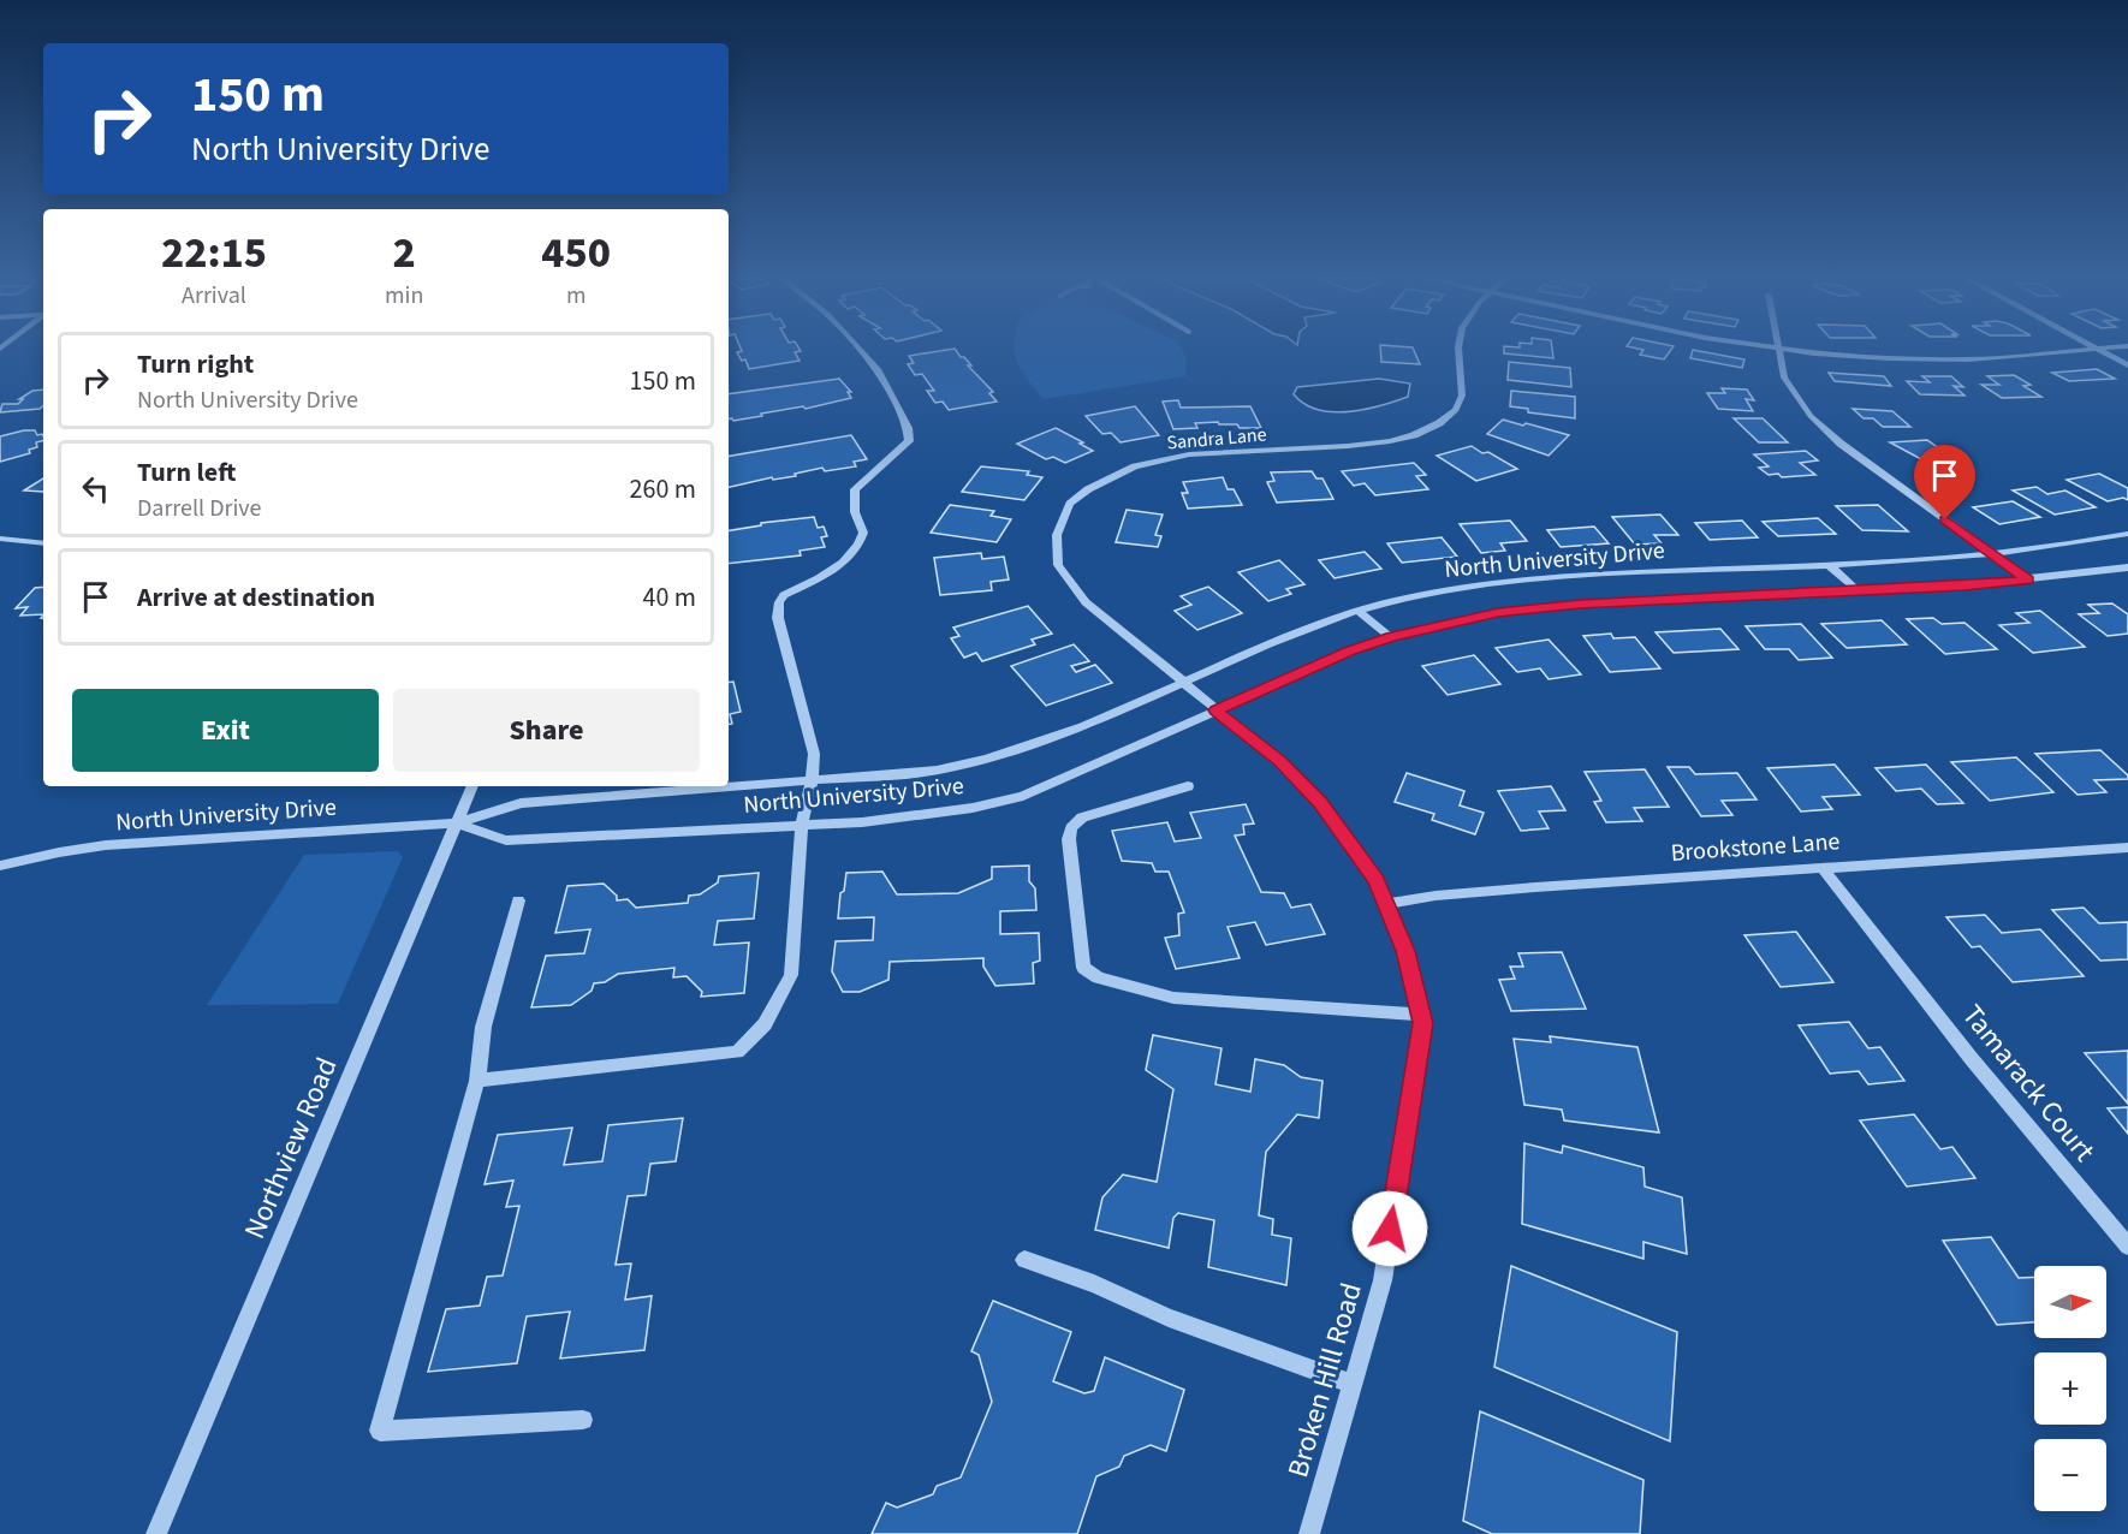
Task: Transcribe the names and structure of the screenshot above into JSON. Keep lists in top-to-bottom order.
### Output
{
  "streets": {
    "street": [
      "Sandra Lane",
      "North University Drive",
      "Brookstone Lane",
      "Tamarack Court",
      "Northview Road",
      "Broken Hill Road"
    ]
  },
  "crossings": [
    ["Sandra Lane", "North University Drive"],
    ["Sandra Lane", "Broken Hill Road"],
    ["North University Drive", "Northview Road"],
    ["North University Drive", "Broken Hill Road"],
    ["Brookstone Lane", "Tamarack Court"],
    ["Brookstone Lane", "Broken Hill Road"]
  ],
  "north": "right",
  "page": {
    "turn": ["150 m", "North University Drive"],
    "eta": [
      "22:15",
      "Arrival",
      "2",
      "min",
      "450",
      "m"
    ],
    "list": [
      {
        "name": "Turn right",
        "note": "North University Drive",
        "value": "150 m"
      },
      {
        "name": "Turn left",
        "note": "Darrell Drive",
        "value": "260 m"
      },
      {
        "name": "Arrive at destination",
        "value": "40 m"
      }
    ],
    "buttons": ["Exit", "Share"],
    "map_buttons": ["+", "−"]
  }
}
